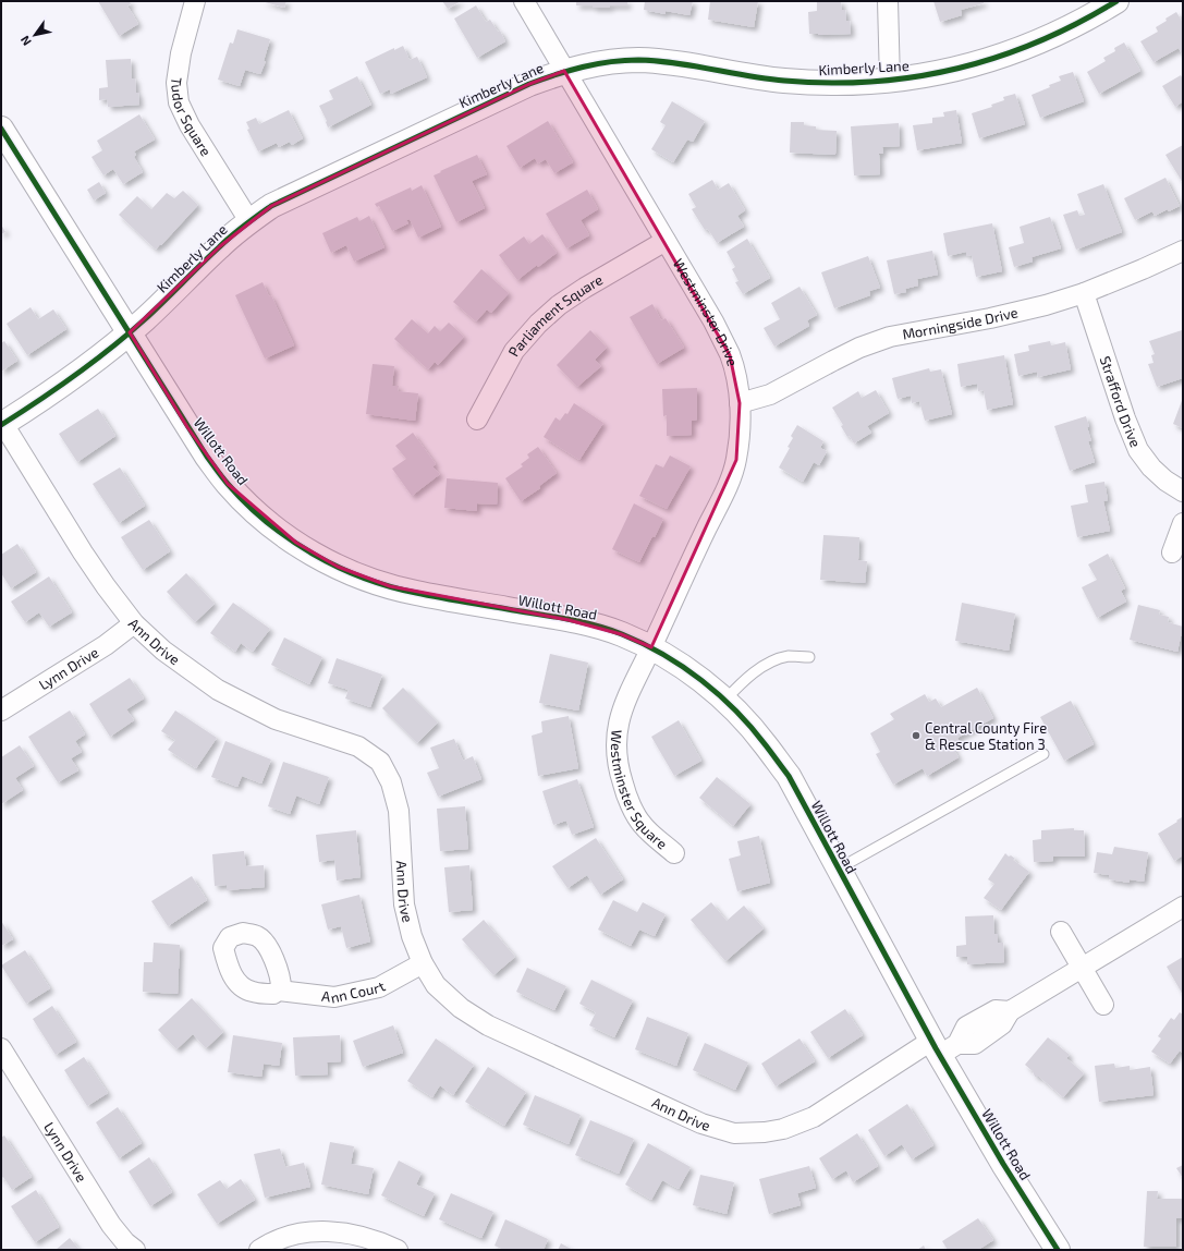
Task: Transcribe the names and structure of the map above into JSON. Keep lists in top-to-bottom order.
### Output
{
  "streets": {
    "main road": ["Kimberly Lane", "Willott Road"],
    "street": [
      "Tudor Square",
      "Westminster Drive",
      "Parliament Square",
      "Morningside Drive",
      "Strafford Drive",
      "Ann Drive",
      "Lynn Drive",
      "Westminster Square",
      "Ann Court"
    ]
  },
  "crossings": [
    ["Kimberly Lane", "Tudor Square"],
    ["Kimberly Lane", "Westminster Drive"],
    ["Kimberly Lane", "Willott Road"],
    ["Kimberly Lane", "Ann Drive"],
    ["Westminster Drive", "Parliament Square"],
    ["Westminster Drive", "Morningside Drive"],
    ["Westminster Drive", "Willott Road"],
    ["Westminster Drive", "Westminster Square"],
    ["Morningside Drive", "Strafford Drive"],
    ["Willott Road", "Ann Drive"],
    ["Willott Road", "Westminster Square"],
    ["Ann Drive", "Lynn Drive"],
    ["Ann Drive", "Ann Court"]
  ],
  "places": ["Central County Fire & Rescue Station 3"],
  "north": "bottom left"
}
